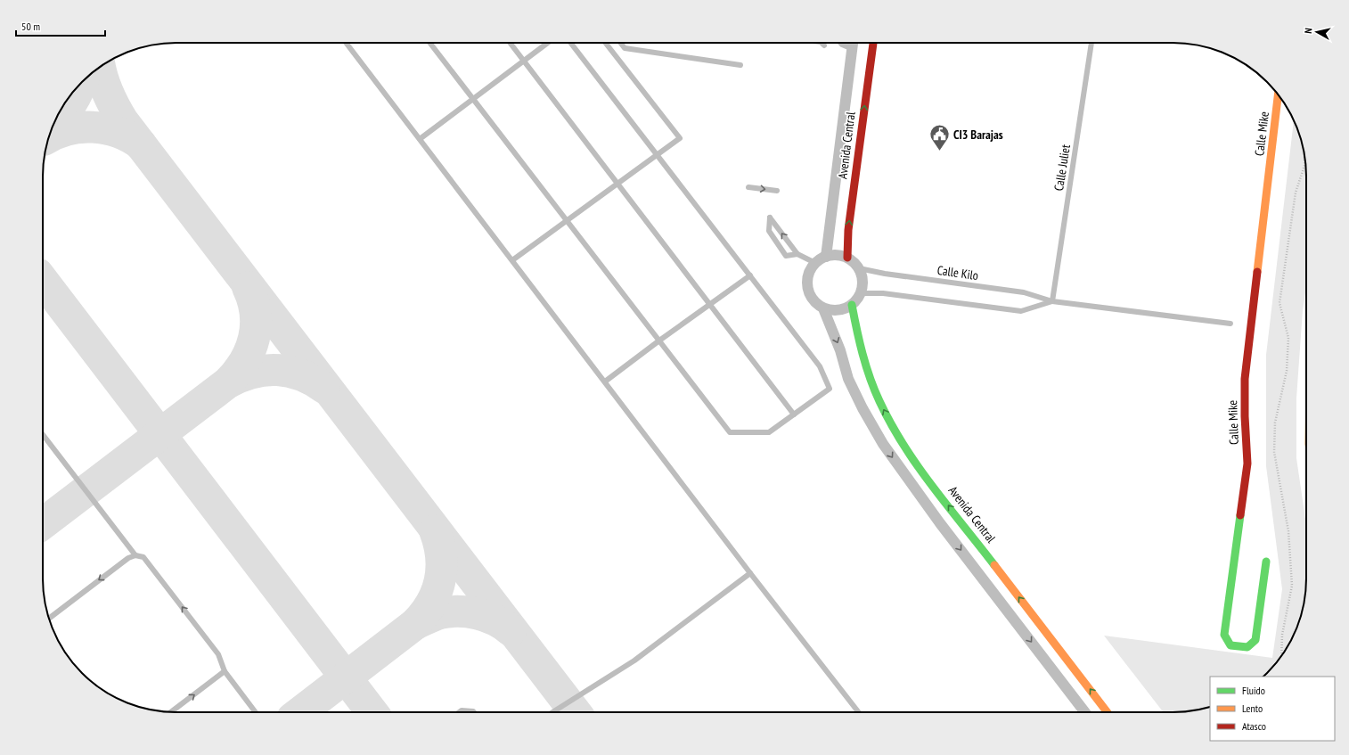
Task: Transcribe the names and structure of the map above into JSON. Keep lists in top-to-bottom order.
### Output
{
  "streets": {
    "street": ["Calle Mike", "Avenida Central"],
    "lane": ["Calle Juliet", "Calle Kilo"]
  },
  "crossings": [
    ["Avenida Central", "Calle Kilo"],
    ["Calle Juliet", "Calle Kilo"]
  ],
  "places": {
    "public building": ["CI3 Barajas"]
  },
  "legend": ["Fluido", "Lento", "Atasco"],
  "scale_bar": "50 m",
  "north": "left"
}
